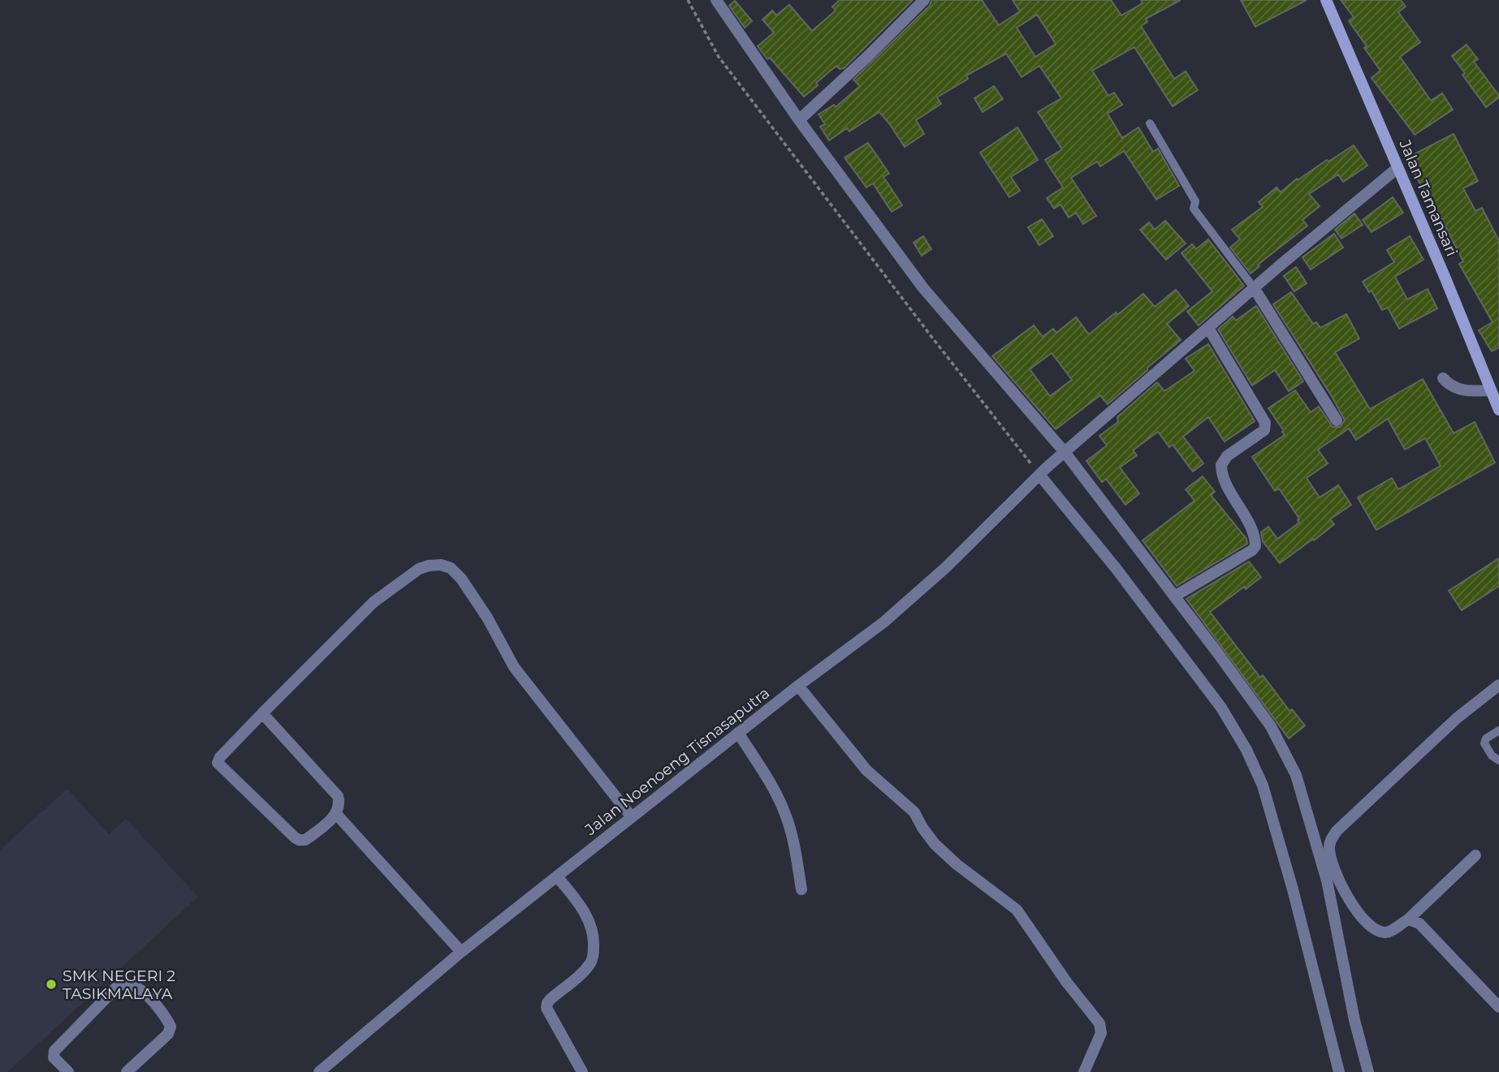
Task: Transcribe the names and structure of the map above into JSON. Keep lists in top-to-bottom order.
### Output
{
  "streets": {
    "main road": ["Jalan Tamansari"],
    "street": ["Jalan Noenoeng Tisnasaputra"]
  },
  "crossings": [
    ["Jalan Tamansari", "Jalan Noenoeng Tisnasaputra"]
  ],
  "places": ["SMK NEGERI 2 TASIKMALAYA"]
}
